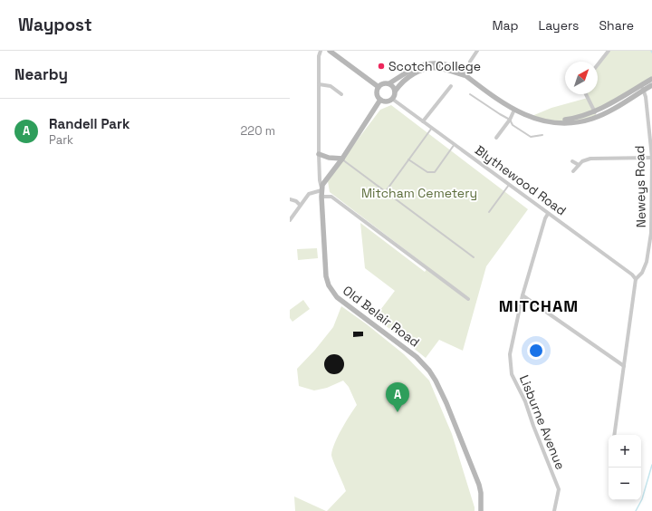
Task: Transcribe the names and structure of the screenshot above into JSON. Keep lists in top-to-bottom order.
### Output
{
  "streets": {
    "main road": ["Old Belair Road"],
    "street": ["Blythewood Road", "Neweys Road", "Lisburne Avenue"]
  },
  "crossings": [
    ["Blythewood Road", "Neweys Road"],
    ["Blythewood Road", "Lisburne Avenue"]
  ],
  "districts": ["MITCHAM"],
  "parks": ["Mitcham Cemetery"],
  "places": ["Scotch College"],
  "north": "top right",
  "page": {
    "header": "Waypost",
    "nav": ["Map", "Layers", "Share"],
    "heading": "Nearby",
    "list": [
      {
        "mark": "A",
        "name": "Randell Park",
        "note": "Park",
        "value": "220 m"
      }
    ],
    "pins": "A",
    "map_buttons": ["+", "−"]
  }
}
